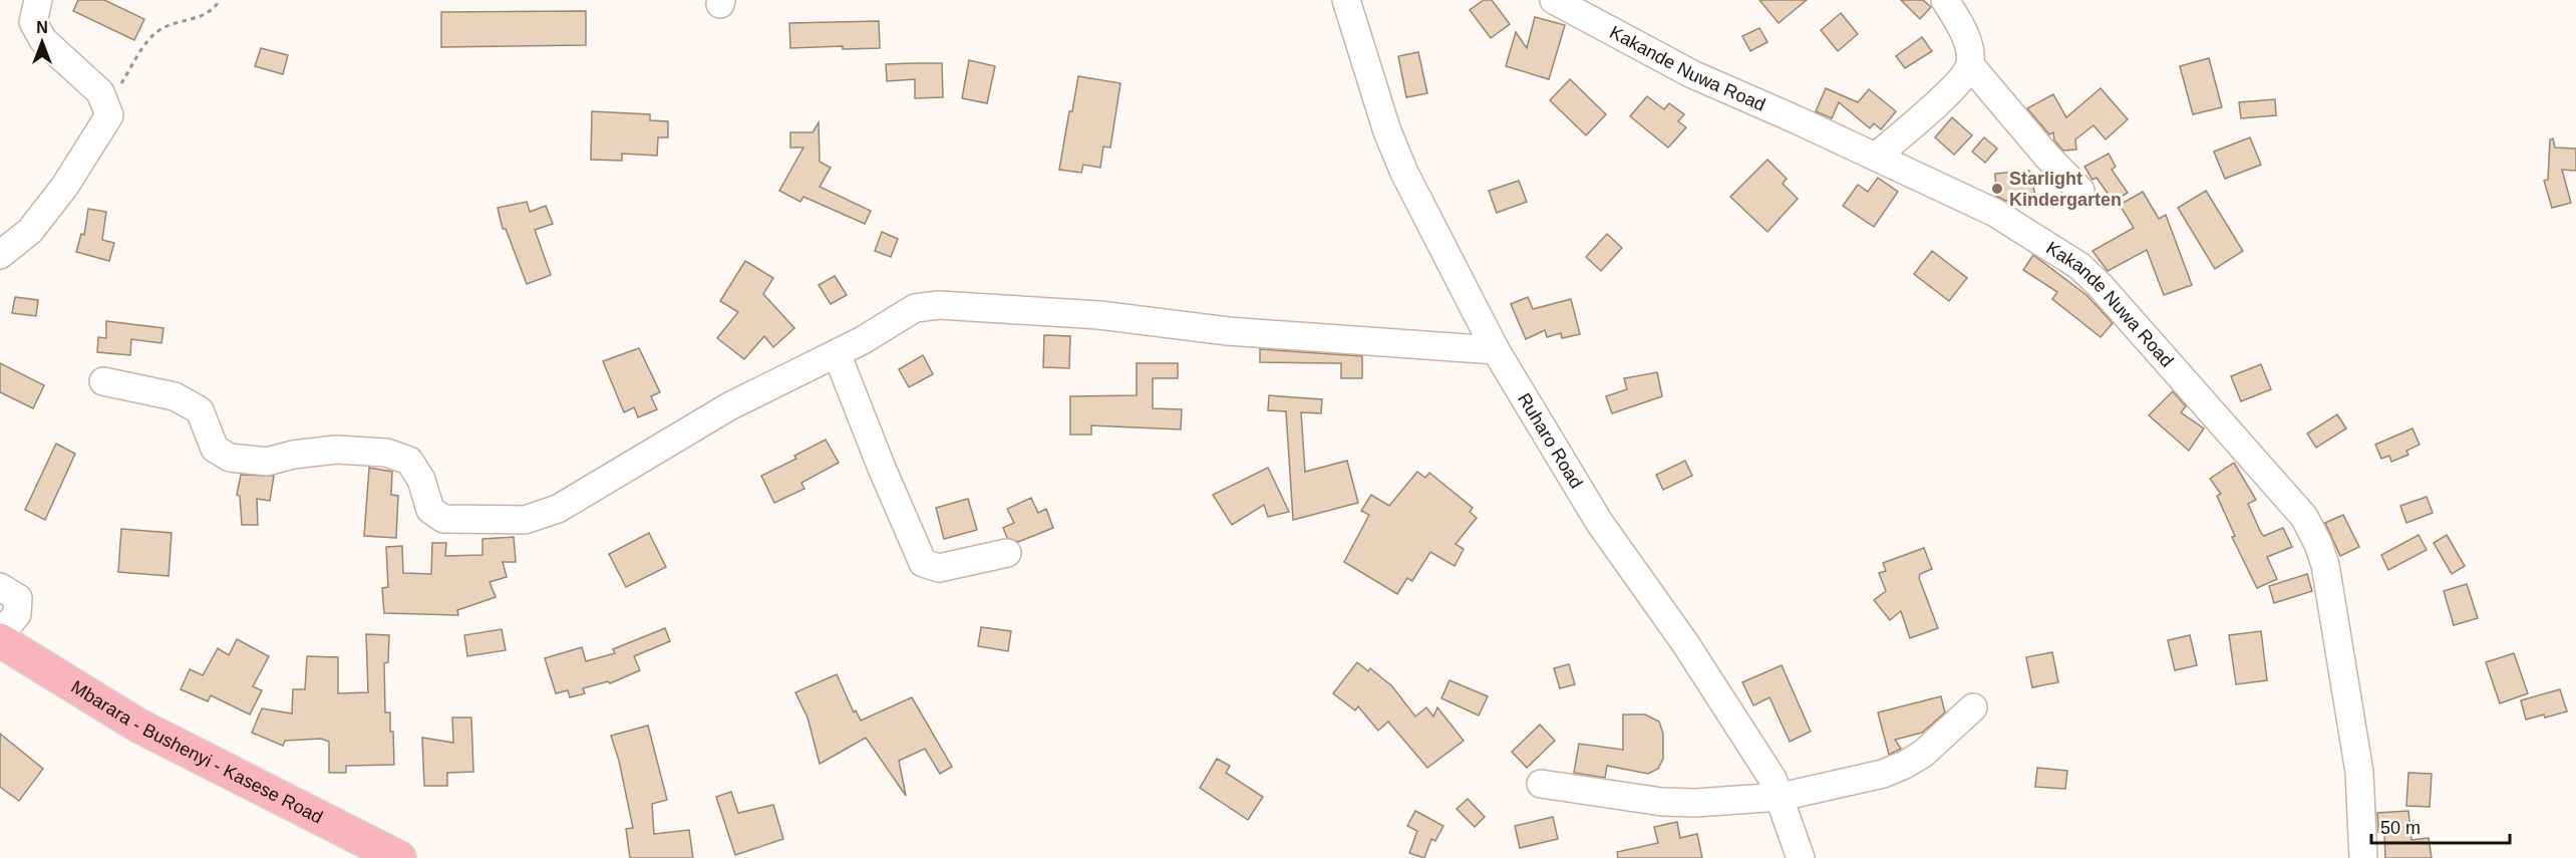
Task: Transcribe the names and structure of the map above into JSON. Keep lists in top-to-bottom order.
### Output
{
  "streets": {
    "main road": ["Mbarara - Bushenyi - Kasese Road"],
    "street": ["Kakande Nuwa Road", "Ruharo Road"]
  },
  "places": ["Starlight Kindergarten"],
  "scale_bar": "50 m",
  "north": "top"
}
